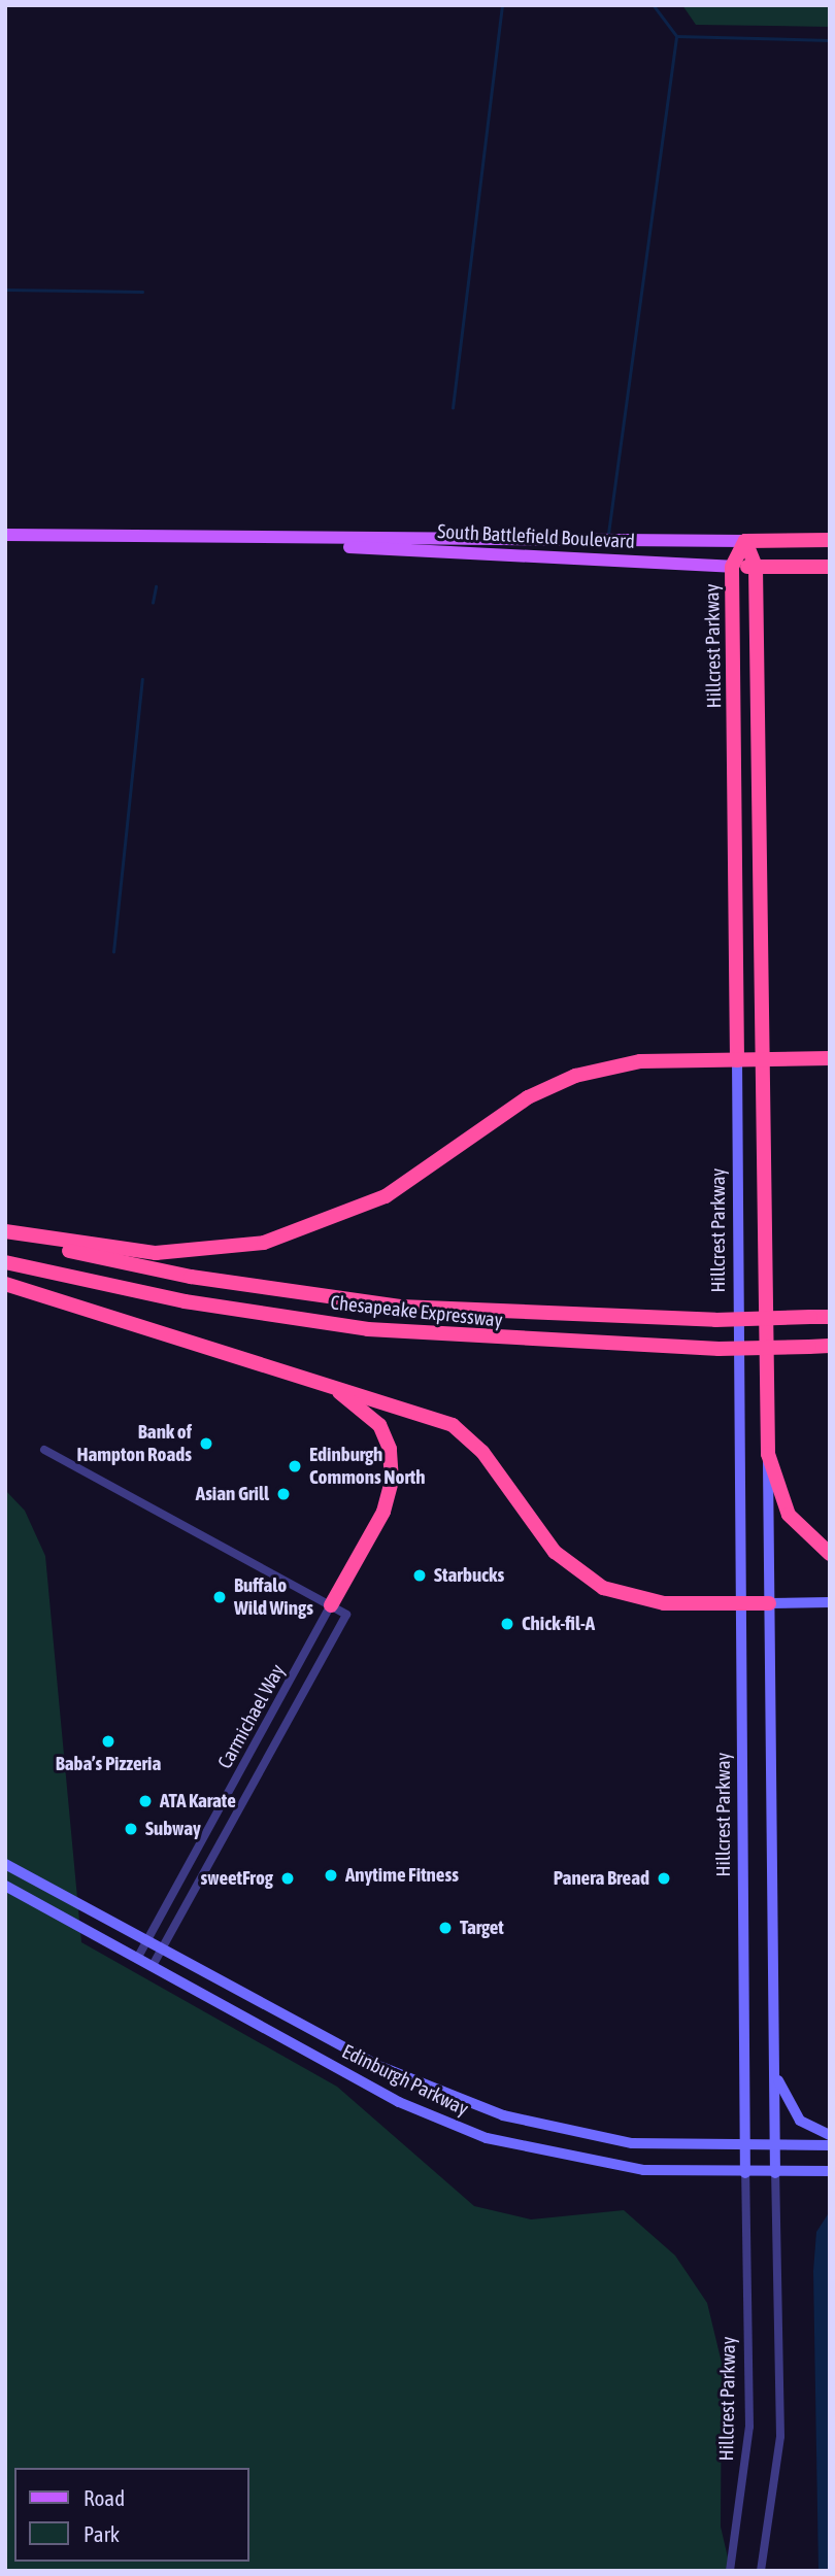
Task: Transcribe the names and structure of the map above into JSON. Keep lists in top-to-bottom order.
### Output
{
  "streets": {
    "highway": ["South Battlefield Boulevard", "Hillcrest Parkway", "Chesapeake Expressway"],
    "main road": ["Edinburgh Parkway"],
    "street": ["Carmichael Way"]
  },
  "crossings": [
    ["South Battlefield Boulevard", "Hillcrest Parkway"],
    ["Hillcrest Parkway", "Edinburgh Parkway"],
    ["Carmichael Way", "Edinburgh Parkway"]
  ],
  "places": [
    "Bank of Hampton Roads",
    "Edinburgh Commons North",
    "Asian Grill",
    "Starbucks",
    "Buffalo Wild Wings",
    "Chick-fil-A",
    "Baba’s Pizzeria",
    "ATA Karate",
    "Subway",
    "Anytime Fitness",
    "sweetFrog",
    "Panera Bread",
    "Target"
  ],
  "legend": ["Road", "Park"]
}
